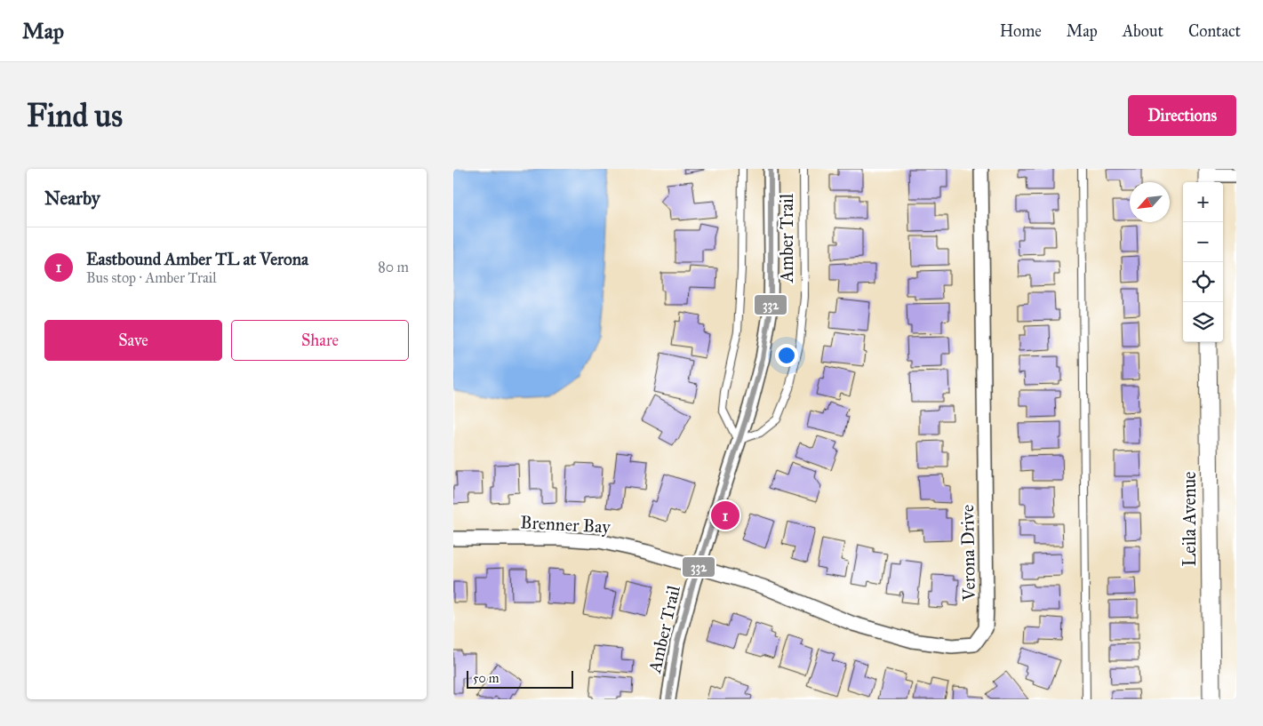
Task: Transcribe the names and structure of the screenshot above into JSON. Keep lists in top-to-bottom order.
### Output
{
  "streets": {
    "street": [
      "Amber Trail",
      "Leila Avenue",
      "Brenner Bay",
      "Verona Drive"
    ]
  },
  "crossings": [
    ["Amber Trail", "Brenner Bay"],
    ["Amber Trail", "Verona Drive"],
    ["Brenner Bay", "Verona Drive"]
  ],
  "lines": ["transit line 332"],
  "scale_bar": "50 m",
  "north": "bottom left",
  "page": {
    "header": "Map",
    "nav": [
      "Home",
      "Map",
      "About",
      "Contact"
    ],
    "buttons": [
      "Directions",
      ["Save", "Share"]
    ],
    "title": "Find us",
    "heading": "Nearby",
    "map_buttons": ["+", "−"],
    "list": [
      {
        "mark": "1",
        "name": "Eastbound Amber TL at Verona",
        "note": "Bus stop · Amber Trail",
        "value": "80 m"
      }
    ],
    "pins": "1",
    "scale": "50 m"
  }
}
